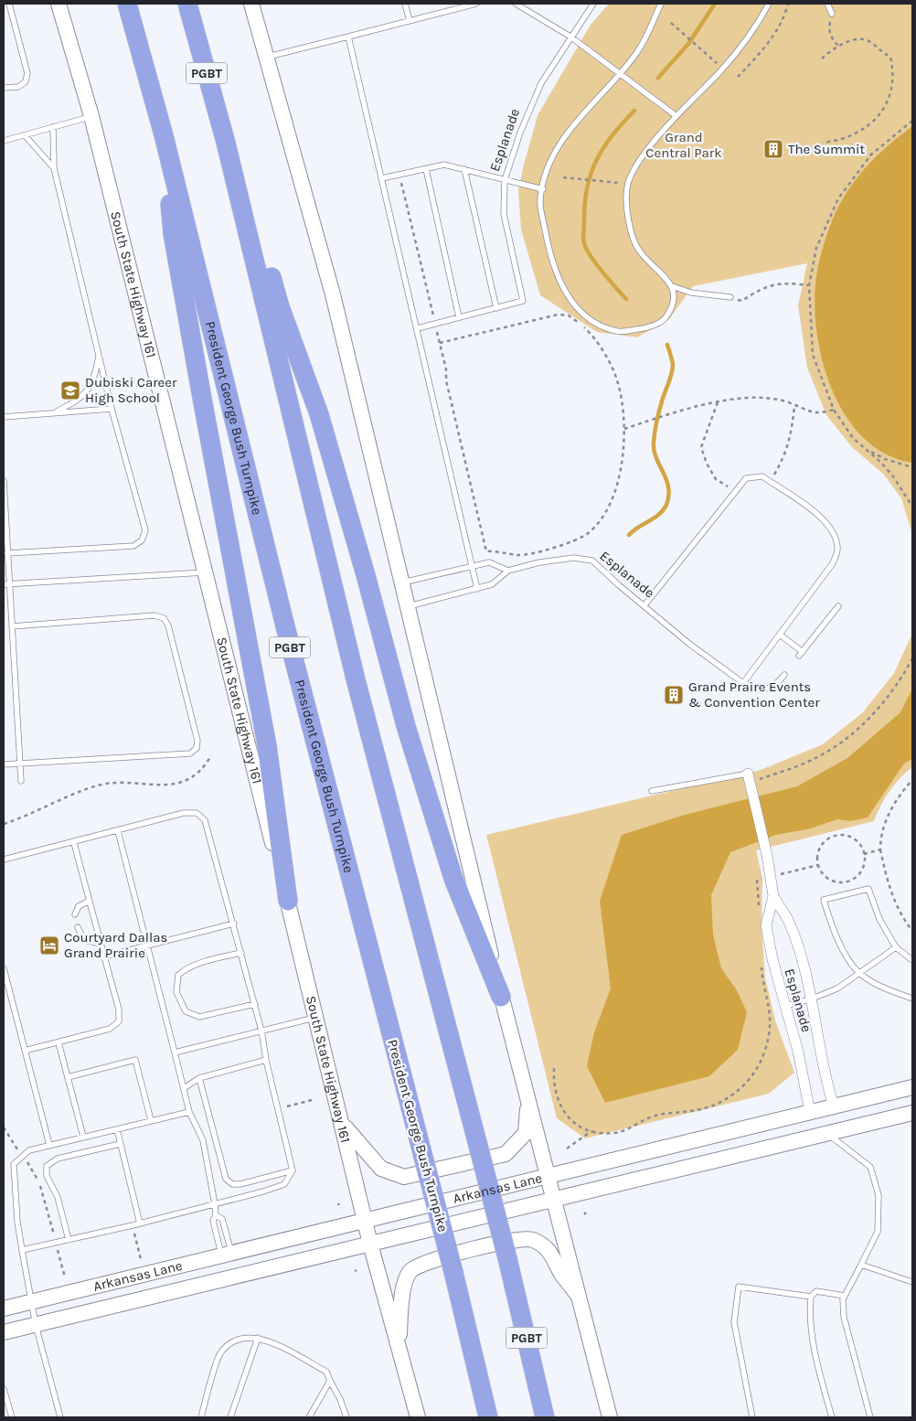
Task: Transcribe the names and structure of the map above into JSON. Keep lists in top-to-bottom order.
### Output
{
  "streets": {
    "highway": ["PGBT", "President George Bush Turnpike"],
    "main road": ["South State Highway 161", "Arkansas Lane"],
    "street": ["Esplanade"]
  },
  "crossings": [
    ["Esplanade", "Arkansas Lane"],
    ["South State Highway 161", "Arkansas Lane"]
  ],
  "parks": ["Grand Central Park"],
  "places": {
    "building": ["The Summit", "Grand Praire Events & Convention Center"],
    "school or university": ["Dubiski Career High School"],
    "hotel": ["Courtyard Dallas Grand Prairie"]
  }
}
